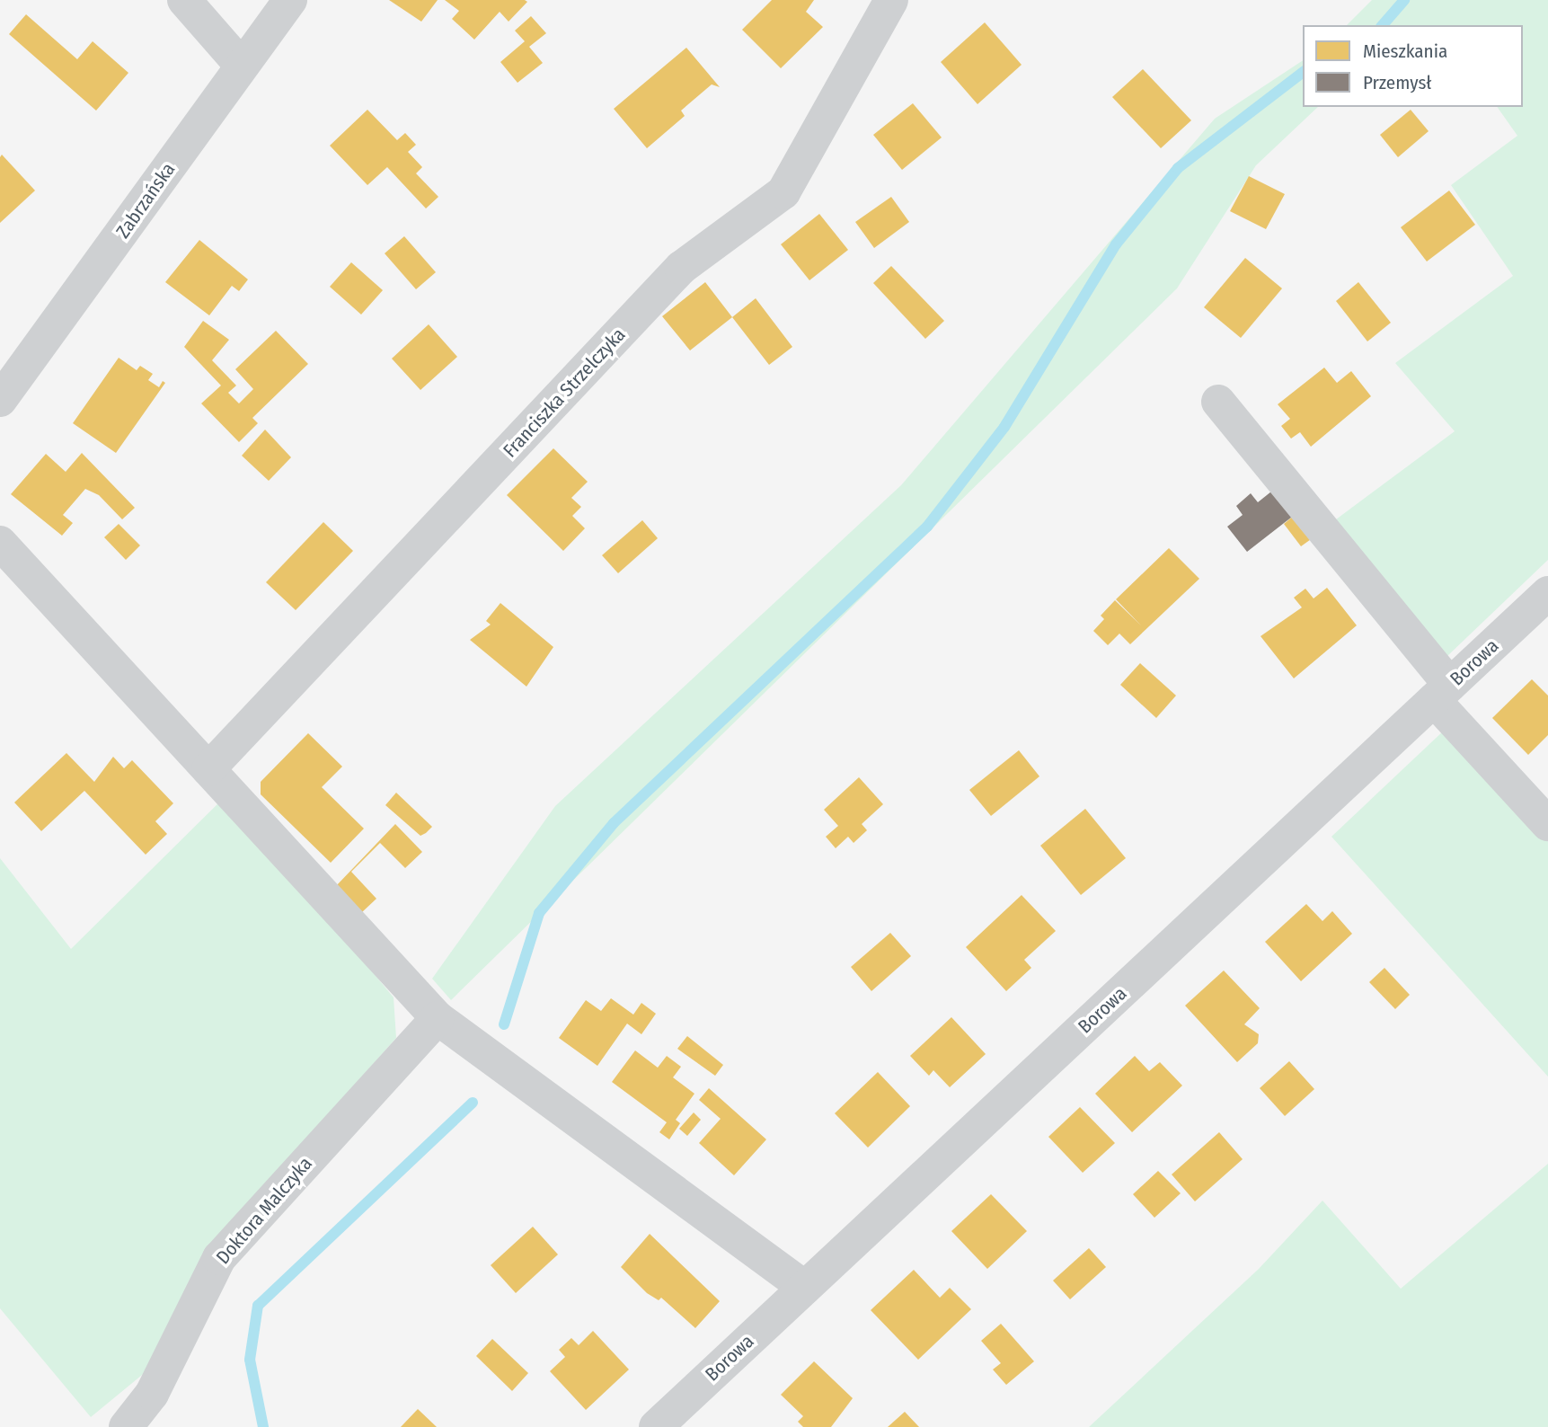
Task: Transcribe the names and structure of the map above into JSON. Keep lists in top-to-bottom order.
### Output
{
  "streets": {
    "street": [
      "Zabrzańska",
      "Franciszka Strzelczyka",
      "Borowa",
      "Doktora Malczyka"
    ]
  },
  "legend": ["Mieszkania", "Przemysł"]
}
